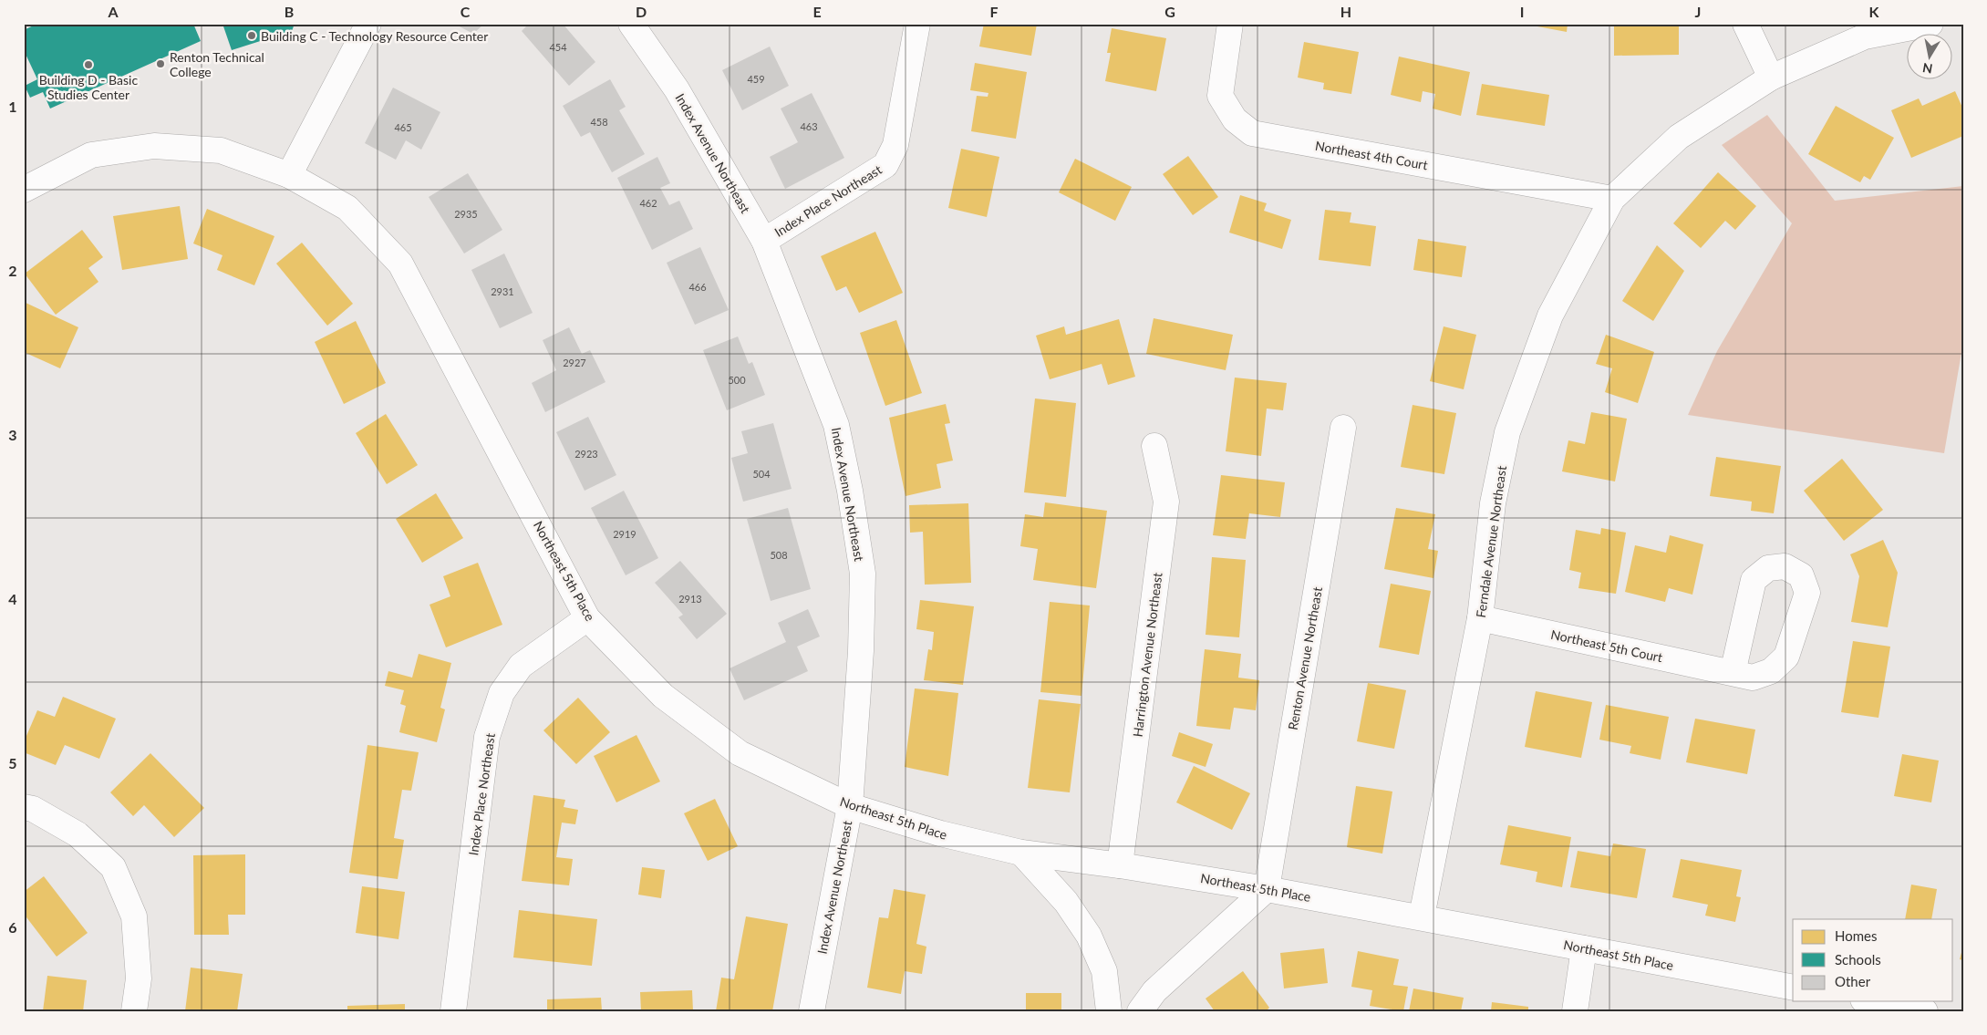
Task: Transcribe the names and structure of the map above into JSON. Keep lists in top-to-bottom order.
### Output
{
  "streets": {
    "street": [
      "Index Avenue Northeast",
      "Northeast 4th Court",
      "Index Place Northeast",
      "Ferndale Avenue Northeast",
      "Northeast 5th Place",
      "Northeast 5th Court",
      "Harrington Avenue Northeast",
      "Renton Avenue Northeast"
    ]
  },
  "crossings": [
    ["Index Avenue Northeast", "Index Place Northeast"],
    ["Index Avenue Northeast", "Northeast 5th Place"],
    ["Northeast 4th Court", "Ferndale Avenue Northeast"],
    ["Index Place Northeast", "Northeast 5th Place"],
    ["Ferndale Avenue Northeast", "Northeast 5th Place"],
    ["Ferndale Avenue Northeast", "Northeast 5th Court"],
    ["Northeast 5th Place", "Harrington Avenue Northeast"],
    ["Northeast 5th Place", "Renton Avenue Northeast"]
  ],
  "places": ["Building C - Technology Resource Center", "Renton Technical College", "Building D - Basic Studies Center"],
  "house_numbers": [
    "454",
    "459",
    "458",
    "463",
    "465",
    "462",
    "2935",
    "466",
    "2931",
    "2927",
    "500",
    "2923",
    "504",
    "2919",
    "508",
    "2913"
  ],
  "legend": ["Homes", "Schools", "Other"],
  "north": "bottom",
  "grid": {
    "columns": [
      "A",
      "B",
      "C",
      "D",
      "E",
      "F",
      "G",
      "H",
      "I",
      "J",
      "K"
    ],
    "rows": [
      "1",
      "2",
      "3",
      "4",
      "5",
      "6"
    ]
  }
}
